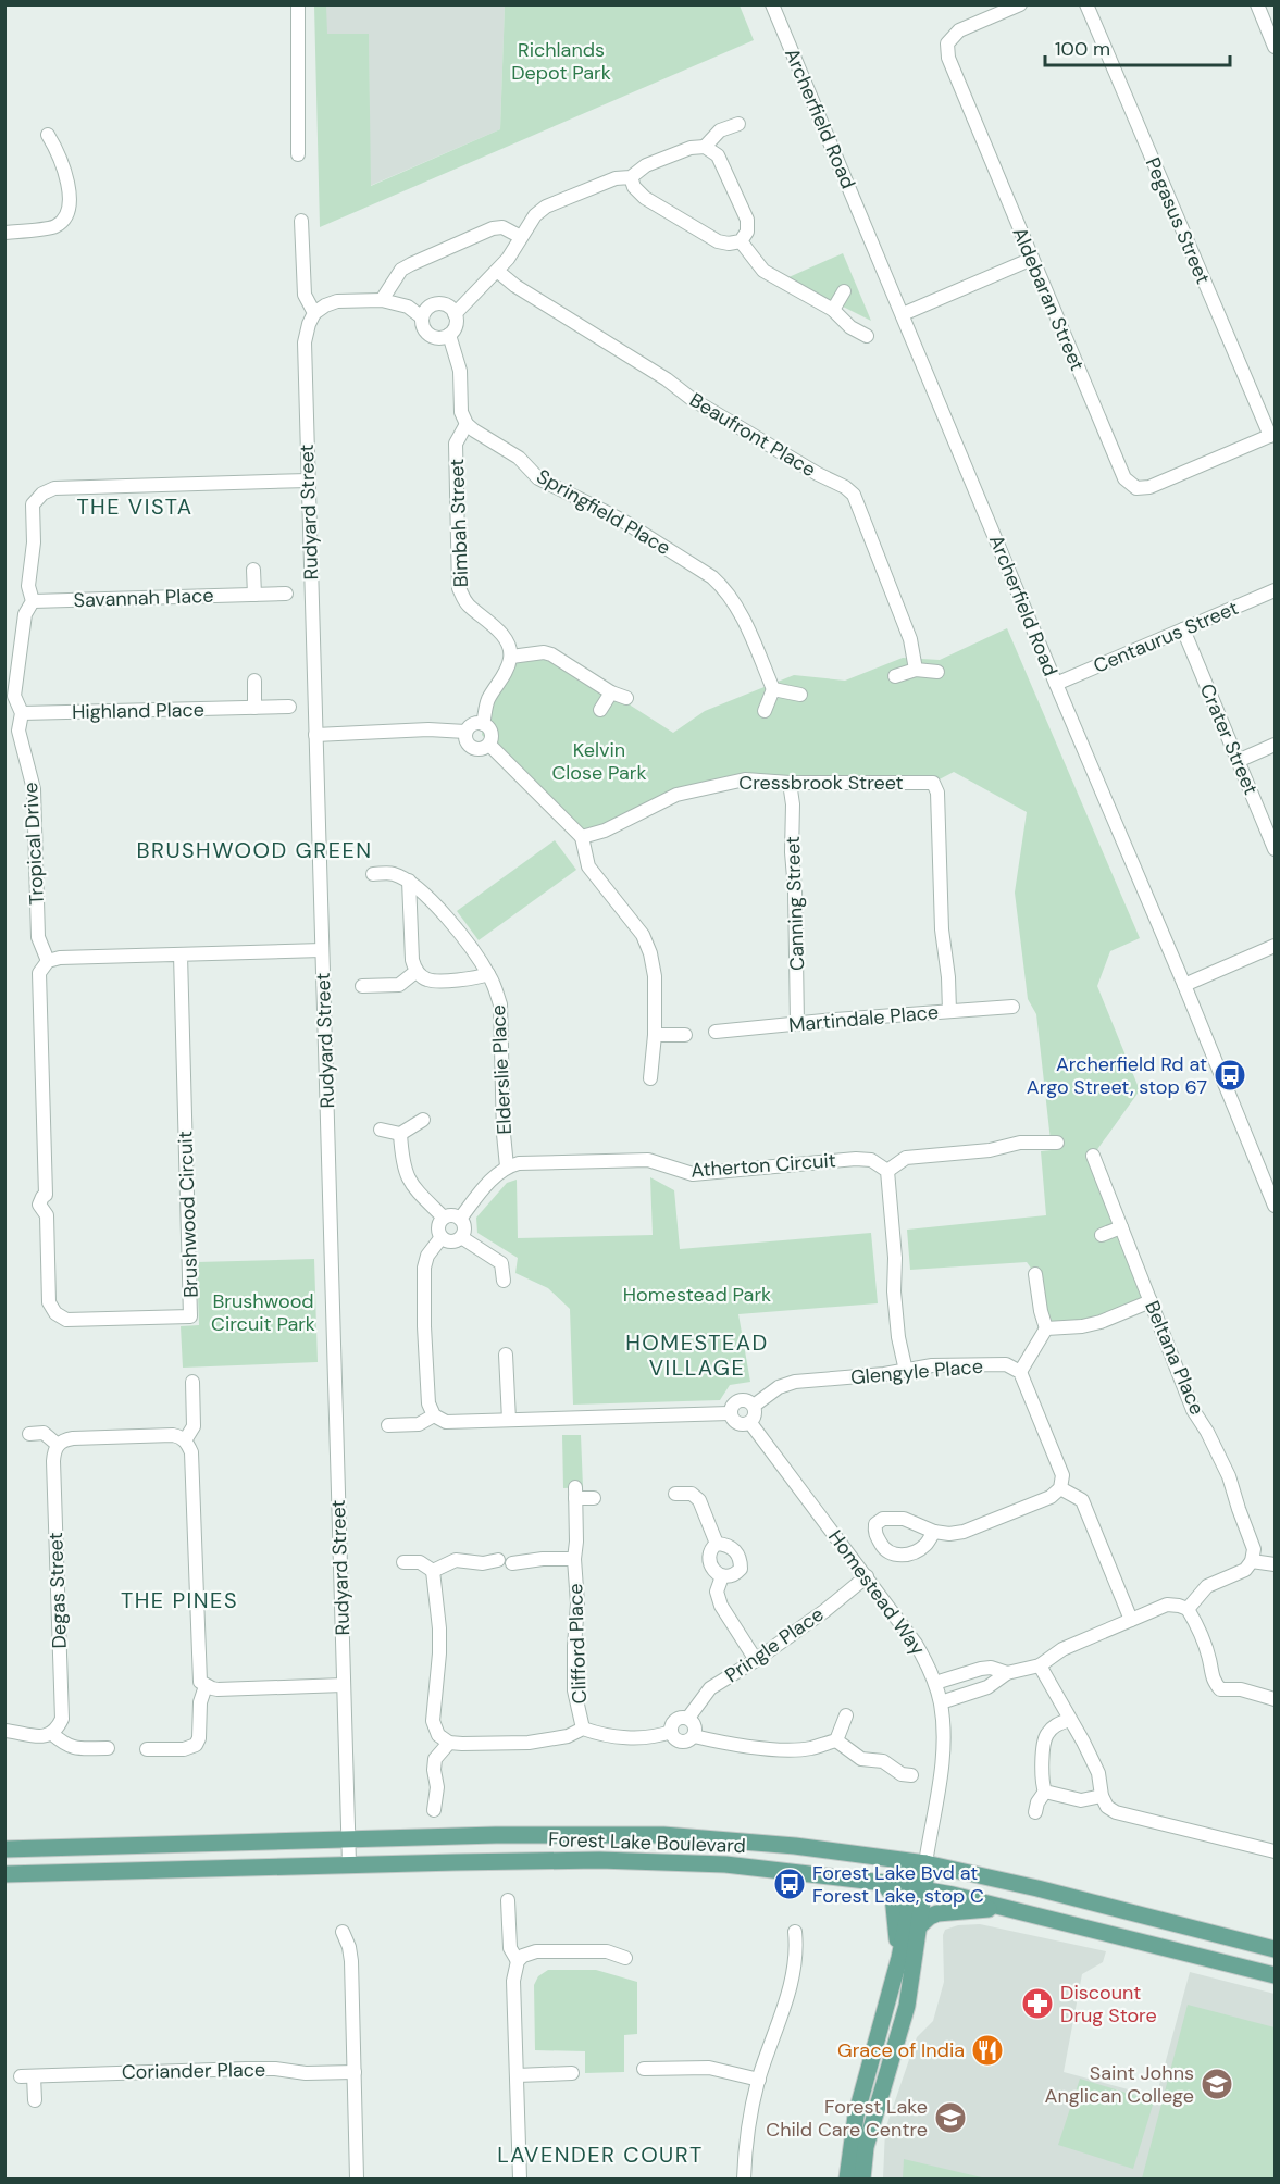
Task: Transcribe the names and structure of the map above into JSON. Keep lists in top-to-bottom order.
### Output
{
  "streets": {
    "main road": ["Forest Lake Boulevard"],
    "street": [
      "Archerfield Road",
      "Pegasus Street",
      "Aldebaran Street",
      "Beaufront Place",
      "Rudyard Street",
      "Springfield Place",
      "Bimbah Street",
      "Savannah Place",
      "Centaurus Street",
      "Highland Place",
      "Crater Street",
      "Cressbrook Street",
      "Tropical Drive",
      "Canning Street",
      "Martindale Place",
      "Elderslie Place",
      "Atherton Circuit",
      "Brushwood Circuit",
      "Beltana Place",
      "Glengyle Place",
      "Degas Street",
      "Homestead Way",
      "Clifford Place",
      "Pringle Place",
      "Coriander Place"
    ]
  },
  "crossings": [
    ["Archerfield Road", "Centaurus Street"],
    ["Pegasus Street", "Aldebaran Street"],
    ["Rudyard Street", "Tropical Drive"],
    ["Rudyard Street", "Forest Lake Boulevard"],
    ["Springfield Place", "Bimbah Street"],
    ["Savannah Place", "Tropical Drive"],
    ["Centaurus Street", "Crater Street"],
    ["Highland Place", "Tropical Drive"],
    ["Cressbrook Street", "Canning Street"],
    ["Cressbrook Street", "Martindale Place"],
    ["Tropical Drive", "Brushwood Circuit"],
    ["Canning Street", "Martindale Place"],
    ["Elderslie Place", "Atherton Circuit"],
    ["Glengyle Place", "Homestead Way"],
    ["Homestead Way", "Pringle Place"],
    ["Homestead Way", "Forest Lake Boulevard"]
  ],
  "districts": [
    "THE VISTA",
    "BRUSHWOOD GREEN",
    "HOMESTEAD VILLAGE",
    "THE PINES",
    "LAVENDER COURT"
  ],
  "parks": [
    "Richlands Depot Park",
    "Kelvin Close Park",
    "Homestead Park",
    "Brushwood Circuit Park"
  ],
  "places": {
    "bus stop": ["Archerfield Rd at Argo Street, stop 67", "Forest Lake Bvd at Forest Lake, stop C"],
    "pharmacy": ["Discount Drug Store"],
    "restaurant": ["Grace of India"],
    "school or university": ["Saint Johns Anglican College", "Forest Lake Child Care Centre"]
  },
  "scale_bar": "100 m"
}
